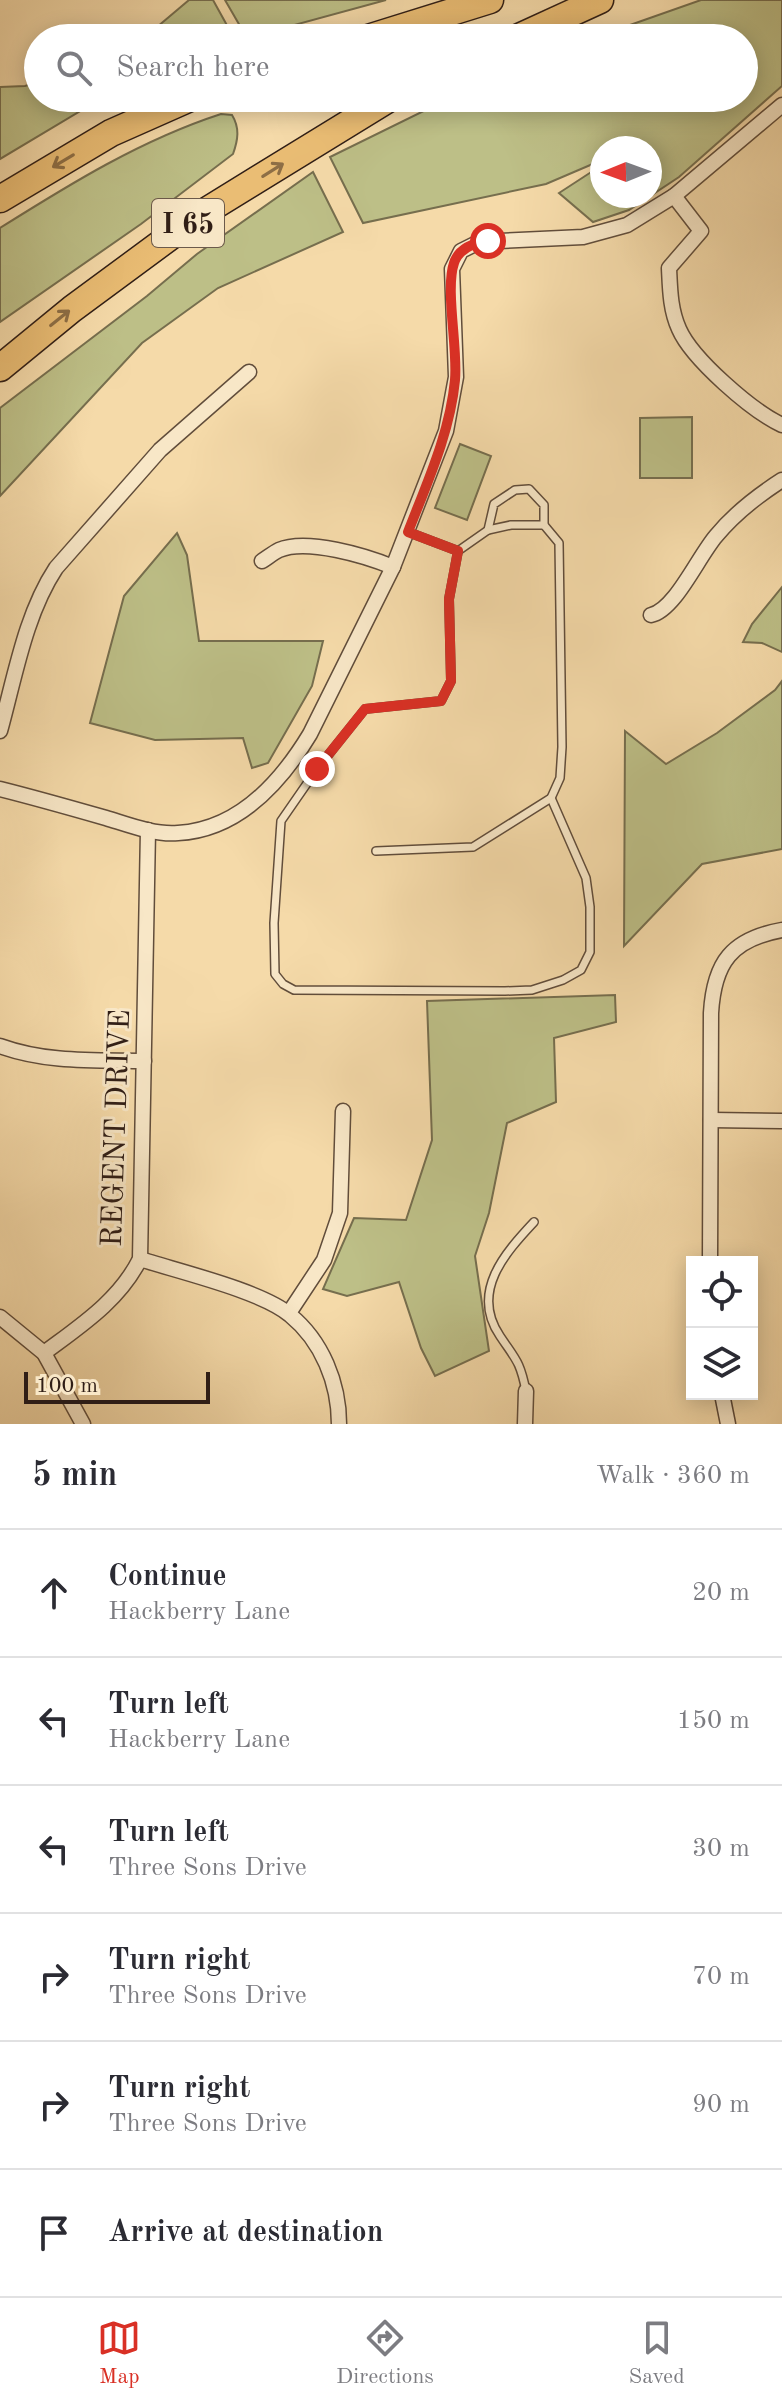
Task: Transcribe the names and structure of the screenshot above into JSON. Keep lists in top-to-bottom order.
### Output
{
  "streets": {
    "highway": ["I 65"],
    "street": ["REGENT DRIVE"]
  },
  "scale_bar": "100 m",
  "north": "left",
  "page": {
    "search": "Search here",
    "scale": "100 m",
    "heading": ["5 min", "Walk · 360 m"],
    "list": [
      ["Continue", "Hackberry Lane", "20 m"],
      ["Turn left", "Hackberry Lane", "150 m"],
      ["Turn left", "Three Sons Drive", "30 m"],
      ["Turn right", "Three Sons Drive", "70 m"],
      ["Turn right", "Three Sons Drive", "90 m"],
      "Arrive at destination"
    ],
    "nav": ["Map", "Directions", "Saved"]
  }
}
